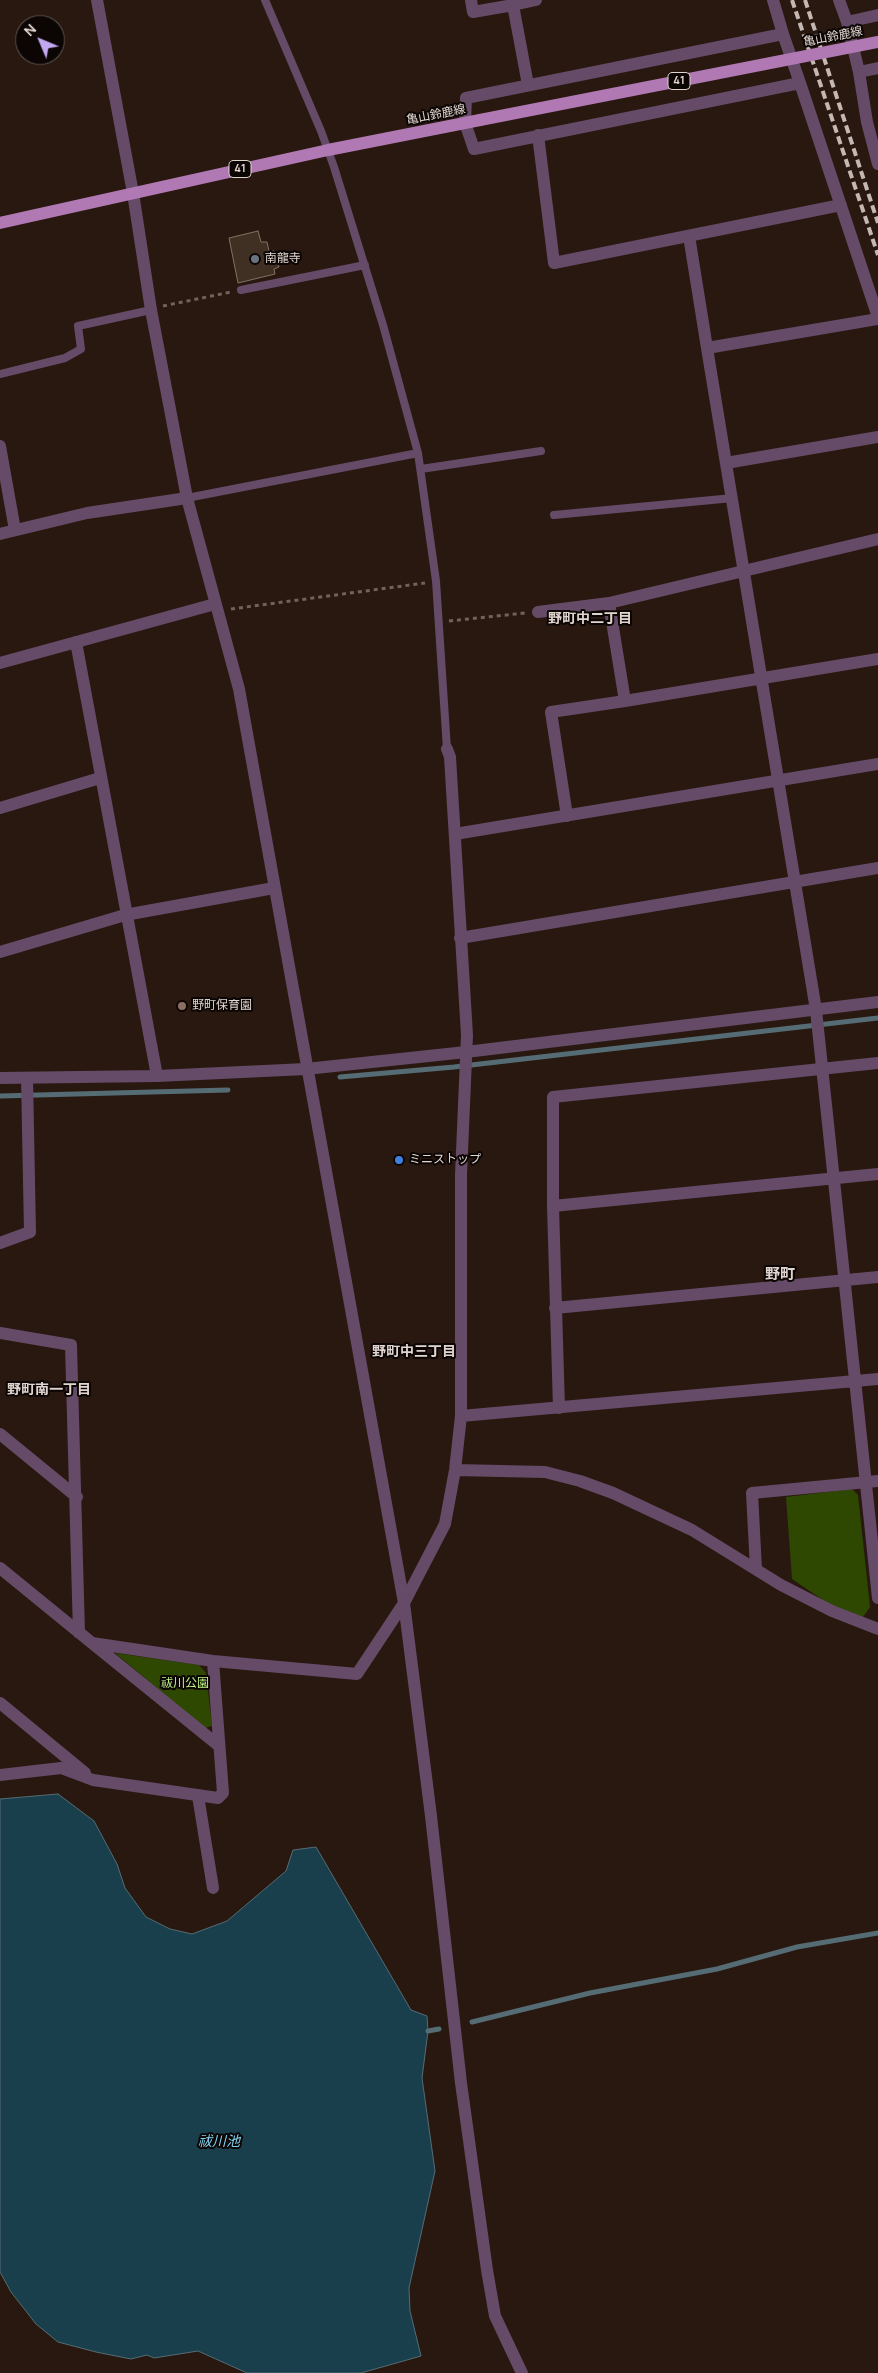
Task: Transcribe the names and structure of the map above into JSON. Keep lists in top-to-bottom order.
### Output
{
  "streets": {
    "main road": ["亀山鈴鹿線", "41"]
  },
  "districts": [
    "野町中二丁目",
    "野町",
    "野町中三丁目",
    "野町南一丁目"
  ],
  "water": ["祓川池"],
  "parks": ["祓川公園"],
  "places": ["南龍寺", "野町保育園", "ミニストップ"],
  "north": "top left"
}
